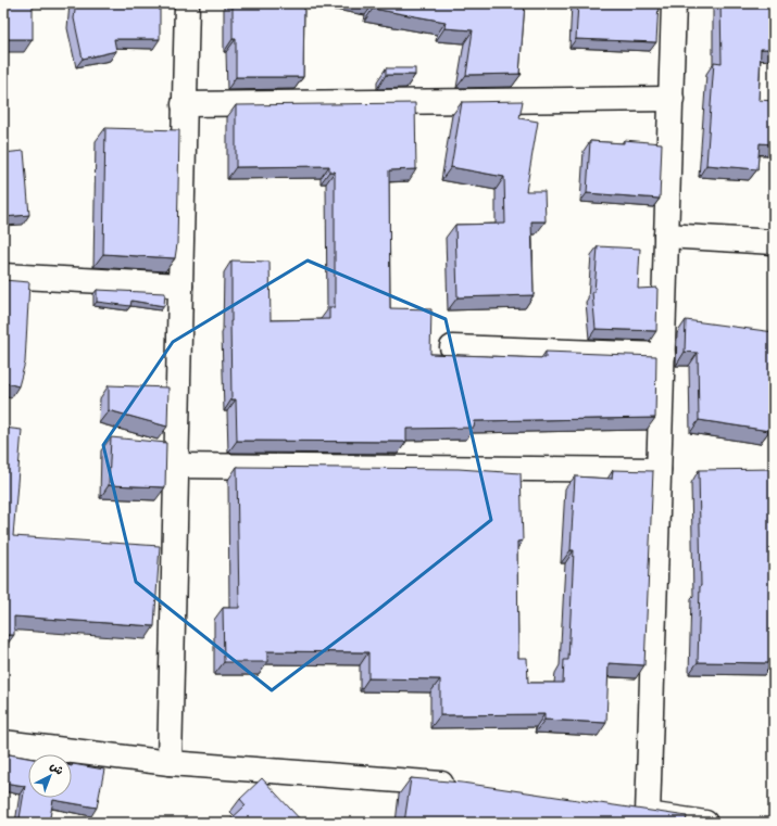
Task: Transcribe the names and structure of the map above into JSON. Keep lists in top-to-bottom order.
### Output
{
  "north": "top right"
}
